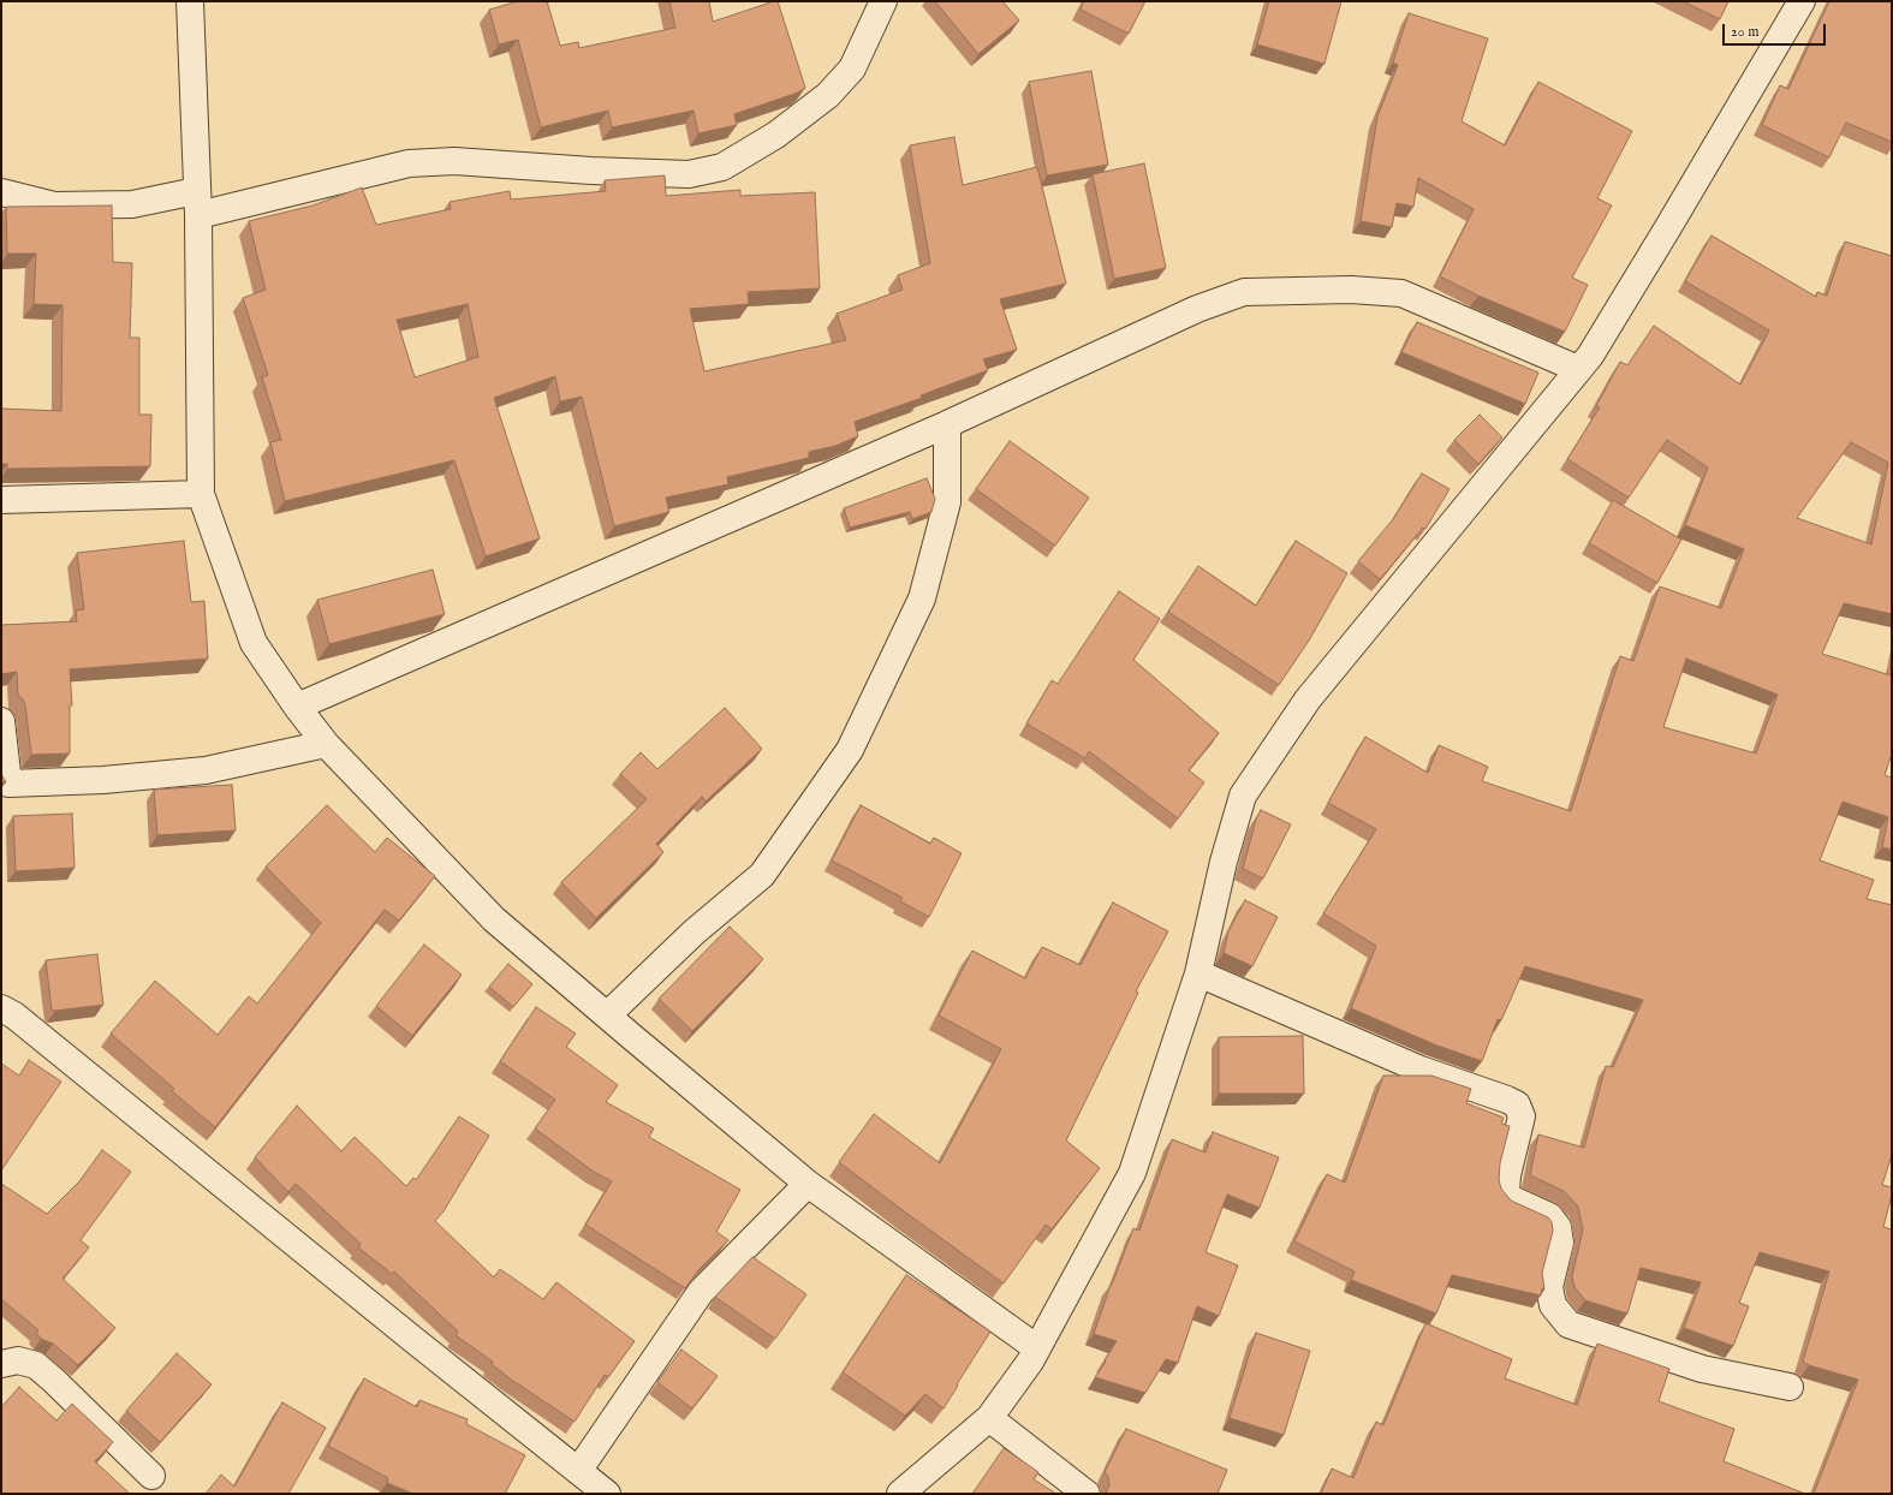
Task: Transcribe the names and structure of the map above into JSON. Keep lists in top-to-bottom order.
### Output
{
  "scale_bar": "20 m"
}
